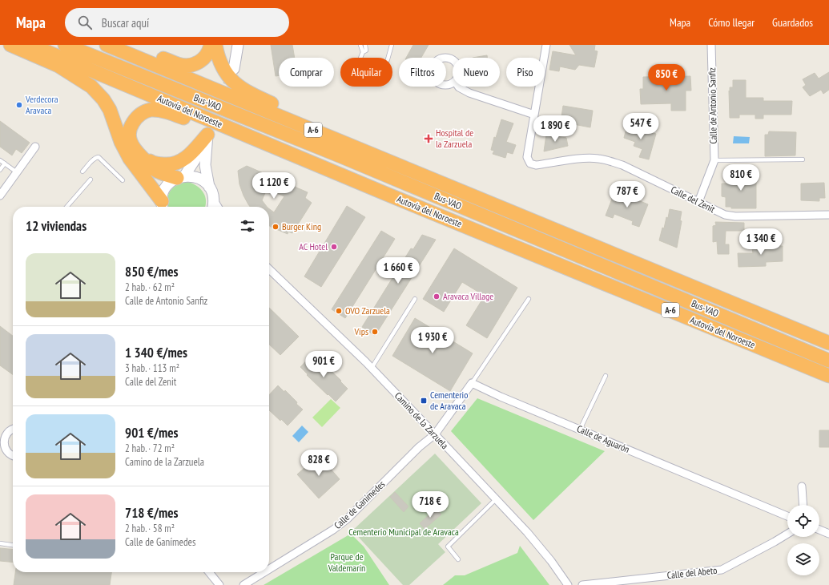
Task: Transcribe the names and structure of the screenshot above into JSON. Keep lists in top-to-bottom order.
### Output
{
  "streets": {
    "highway": ["Bus-VAO", "Autovía del Noroeste", "A-6"],
    "street": [
      "Calle de Antonio Sanfiz",
      "Calle del Zenit",
      "Camino de la Zarzuela",
      "Calle de Aguarón",
      "Calle de Ganímedes",
      "Calle del Abeto"
    ]
  },
  "crossings": [
    ["Calle de Antonio Sanfiz", "Calle del Zenit"],
    ["Camino de la Zarzuela", "Calle de Ganímedes"]
  ],
  "parks": ["Cementerio Municipal de Aravaca", "Parque de Valdemarín"],
  "places": {
    "other": [
      "Verdecora Aravaca",
      "Burger King",
      "AC Hotel",
      "Aravaca Village",
      "OVO Zarzuela",
      "Vips"
    ],
    "health": ["Hospital de la Zarzuela"],
    "transit": ["Cementerio de Aravaca"]
  },
  "page": {
    "header": "Mapa",
    "search": "Buscar aquí",
    "nav": ["Mapa", "Cómo llegar", "Guardados"],
    "chip": [
      "Comprar",
      "Alquilar",
      "Filtros",
      "Nuevo",
      "Piso"
    ],
    "price": [
      "850 €",
      "547 €",
      "1 890 €",
      "810 €",
      "1 120 €",
      "787 €",
      "1 340 €",
      "1 660 €",
      "1 930 €",
      "901 €",
      "828 €",
      "718 €"
    ],
    "heading": "12 viviendas",
    "list": [
      {
        "name": "850 €/mes",
        "note": "2 hab. · 62 m² · Calle de Antonio Sanfiz"
      },
      {
        "name": "1 340 €/mes",
        "note": "3 hab. · 113 m² · Calle del Zenit"
      },
      {
        "name": "901 €/mes",
        "note": "2 hab. · 72 m² · Camino de la Zarzuela"
      },
      {
        "name": "718 €/mes",
        "note": "2 hab. · 58 m² · Calle de Ganímedes"
      }
    ]
  }
}
